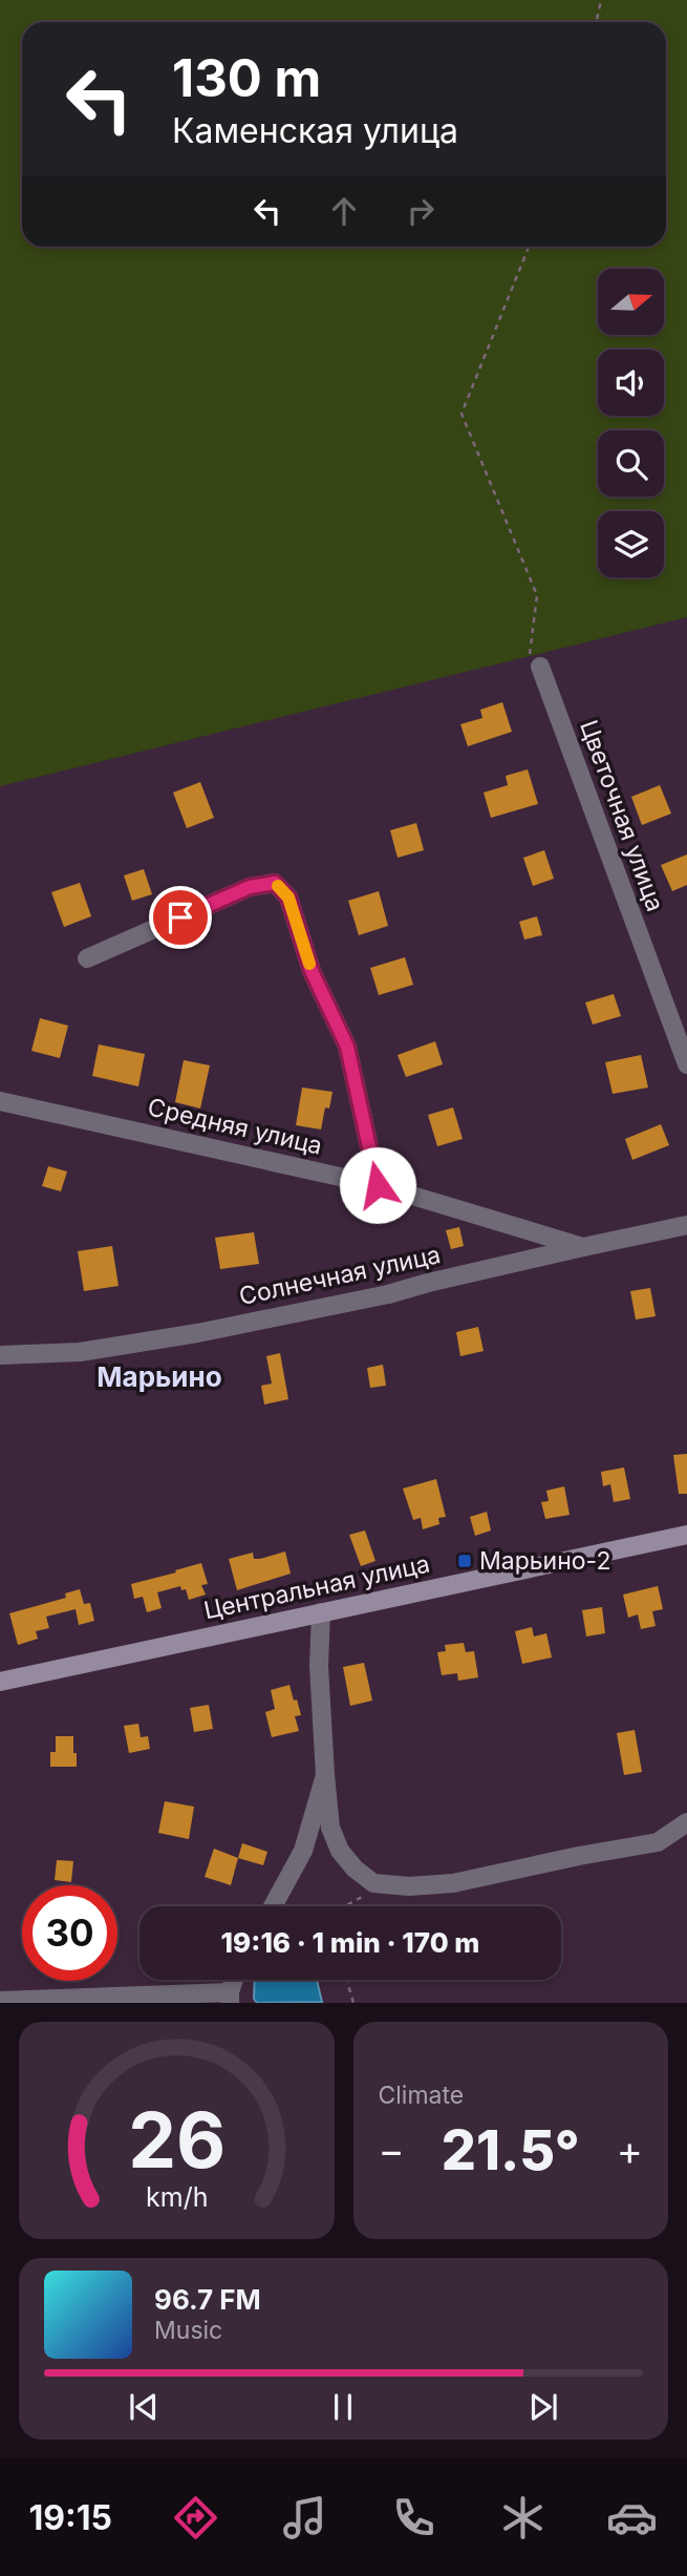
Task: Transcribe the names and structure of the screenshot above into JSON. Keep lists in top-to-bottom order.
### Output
{
  "streets": {
    "main road": ["Центральная улица"],
    "street": ["Цветочная улица", "Средняя улица", "Солнечная улица"]
  },
  "crossings": [
    ["Средняя улица", "Солнечная улица"]
  ],
  "districts": ["Марьино"],
  "places": {
    "transit": ["Марьино-2"]
  },
  "north": "right",
  "page": {
    "turn": ["130 m", "Каменская улица"],
    "limit": "30",
    "trip": "19:16 · 1 min · 170 m",
    "tile": "Climate",
    "heat": ["−", "21.5°", "+"],
    "song": ["96.7 FM", "Music"],
    "tabs": "19:15",
    "gauge": ["26", "km/h"]
  }
}
